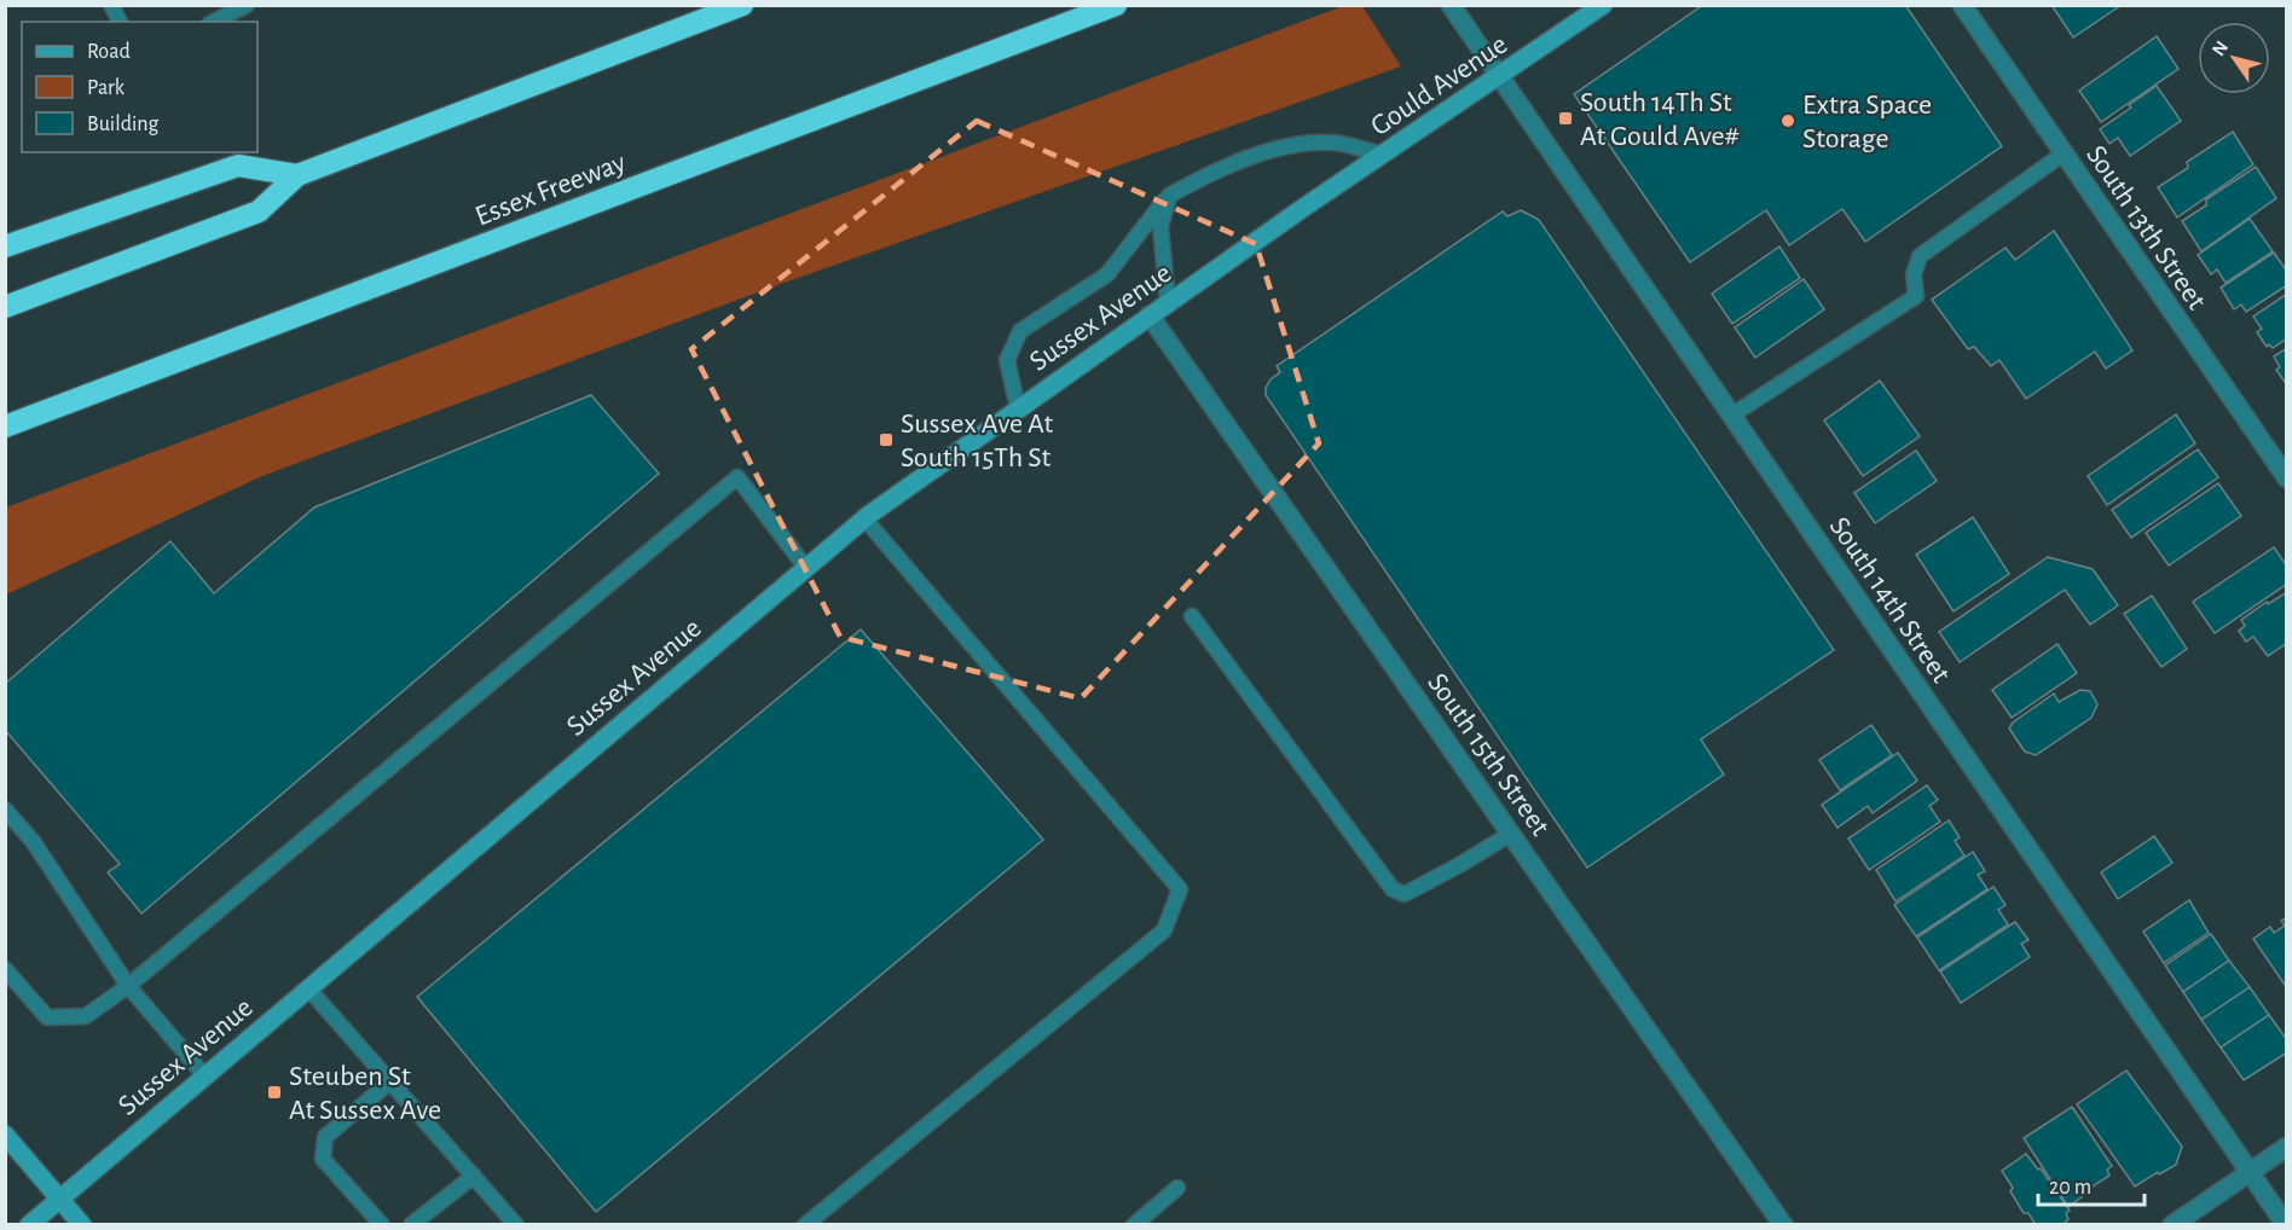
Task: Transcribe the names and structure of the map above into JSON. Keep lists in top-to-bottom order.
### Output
{
  "streets": {
    "highway": ["Essex Freeway"],
    "street": [
      "Gould Avenue",
      "South 13th Street",
      "Sussex Avenue",
      "South 14th Street",
      "South 15th Street"
    ]
  },
  "crossings": [
    ["Gould Avenue", "Sussex Avenue"],
    ["Gould Avenue", "South 14th Street"],
    ["Sussex Avenue", "South 15th Street"]
  ],
  "places": {
    "transit": ["South 14Th St At Gould Ave#", "Sussex Ave At South 15Th St", "Steuben St At Sussex Ave"],
    "other": ["Extra Space Storage"]
  },
  "legend": ["Road", "Park", "Building"],
  "scale_bar": "20 m",
  "north": "top left"
}
